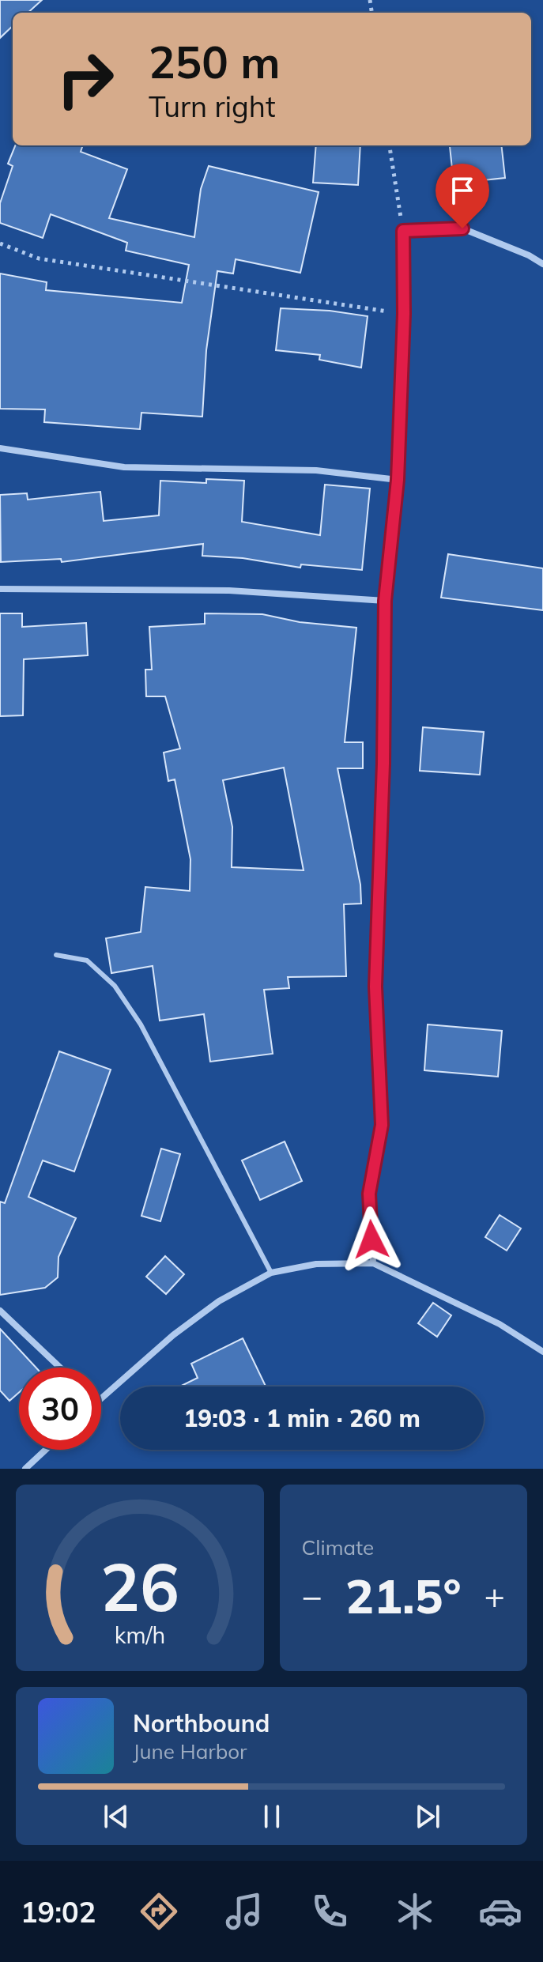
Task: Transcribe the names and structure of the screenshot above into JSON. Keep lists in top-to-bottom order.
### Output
{
  "page": {
    "turn": ["250 m", "Turn right"],
    "limit": "30",
    "trip": "19:03 · 1 min · 260 m",
    "tile": "Climate",
    "heat": ["−", "21.5°", "+"],
    "song": ["Northbound", "June Harbor"],
    "tabs": "19:02",
    "gauge": ["26", "km/h"]
  }
}
